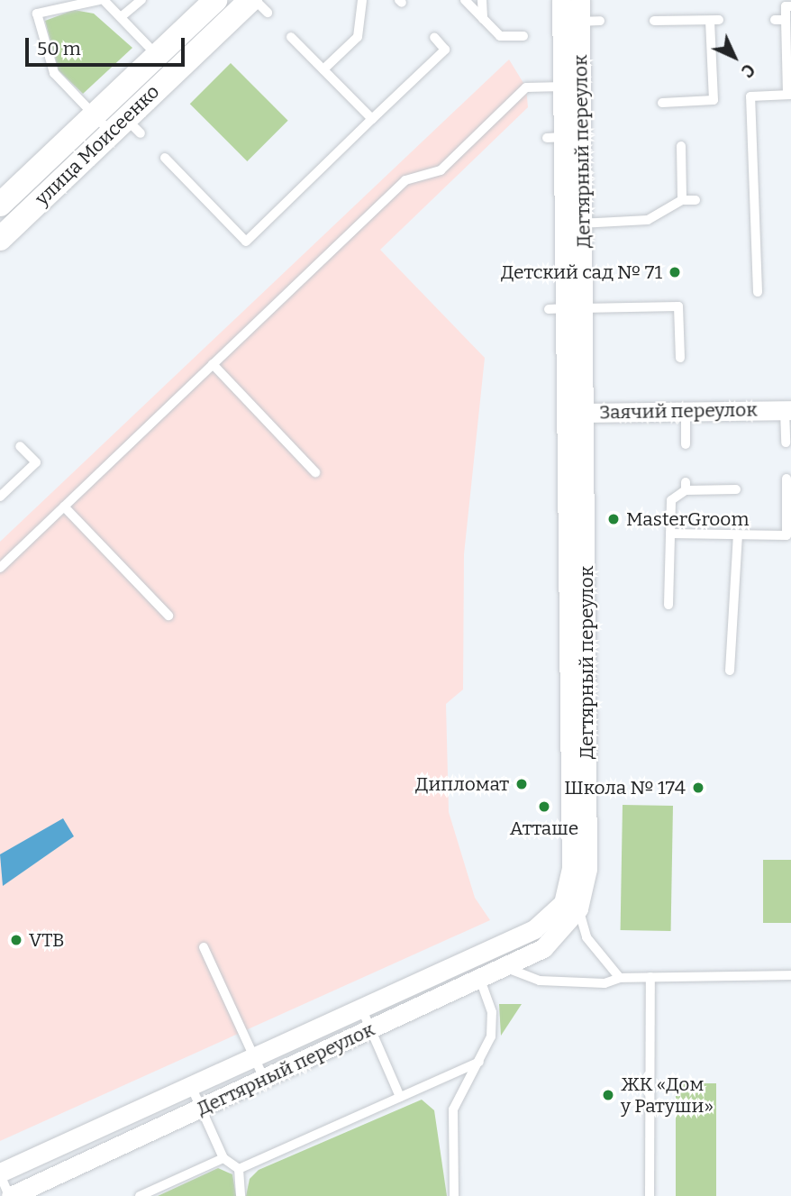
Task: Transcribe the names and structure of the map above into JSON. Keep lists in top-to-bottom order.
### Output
{
  "streets": {
    "street": ["улица Моисеенко", "Дегтярный переулок", "Заячий переулок"]
  },
  "crossings": [
    ["Дегтярный переулок", "Заячий переулок"]
  ],
  "places": [
    "Детский сад № 71",
    "MasterGroom",
    "Дипломат",
    "Школа № 174",
    "Атташе",
    "VTB",
    "ЖК «Дом у Ратуши»"
  ],
  "scale_bar": "50 m",
  "north": "bottom right"
}
